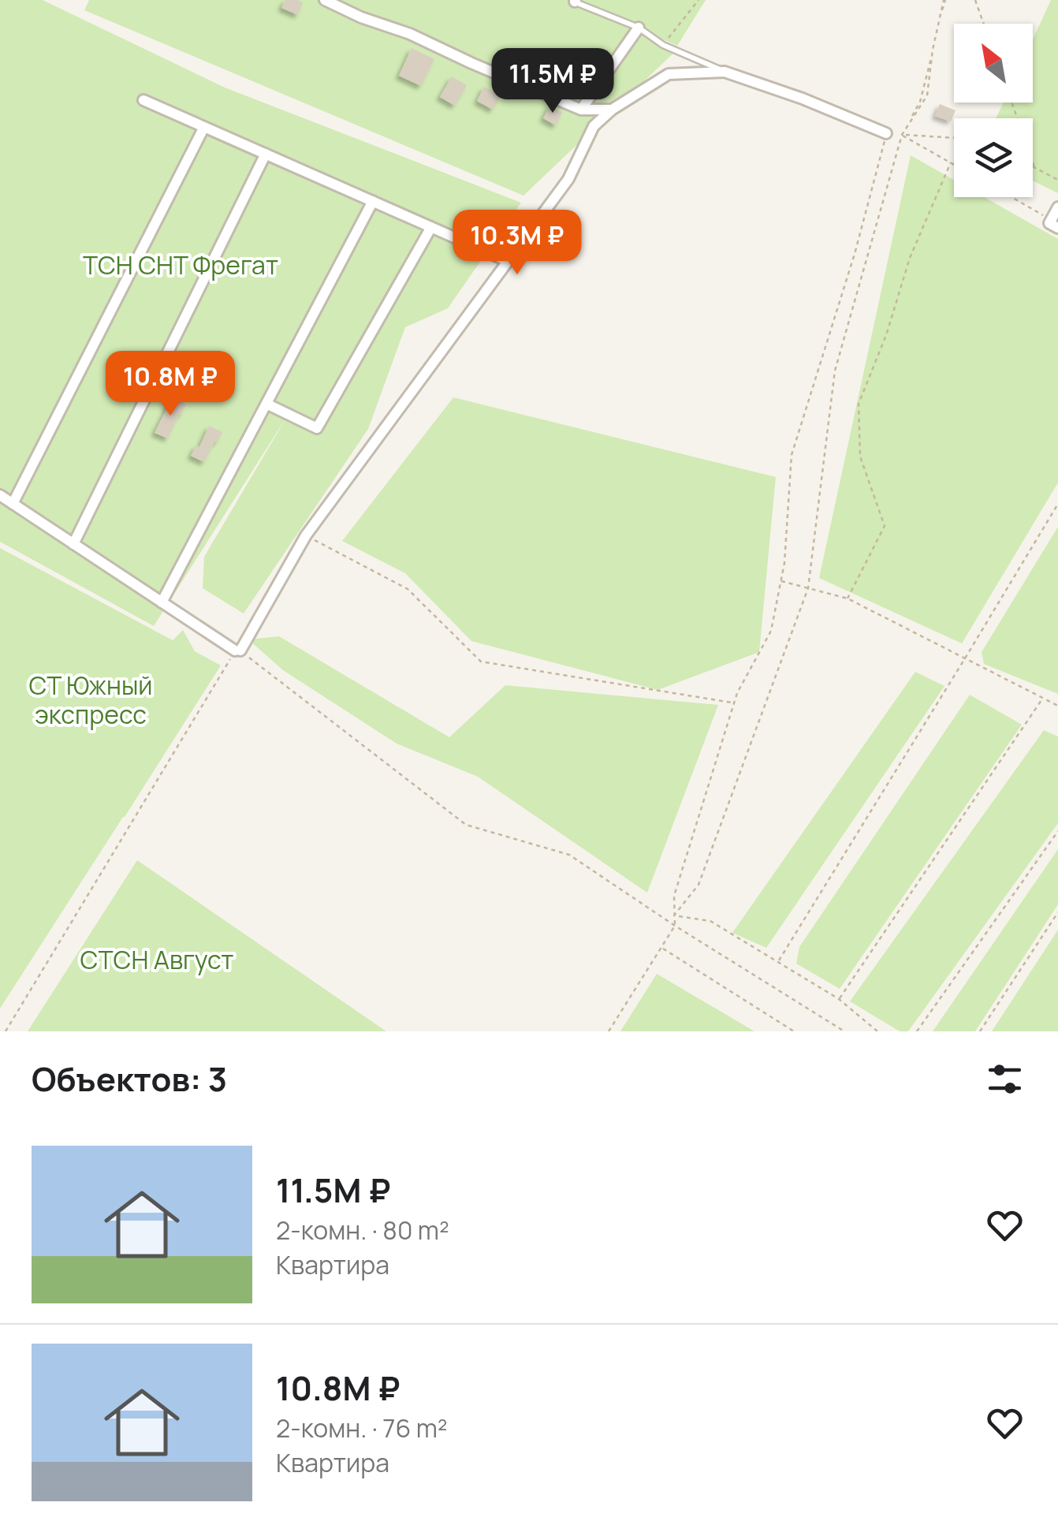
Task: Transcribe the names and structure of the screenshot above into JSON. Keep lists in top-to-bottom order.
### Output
{
  "parks": ["ТСН СНТ Фрегат", "СТ Южный экспресс", "СТСН Август"],
  "north": "top left",
  "page": {
    "price": ["11.5M ₽", "10.3M ₽", "10.8M ₽"],
    "heading": "Объектов: 3",
    "list": [
      {
        "name": "11.5M ₽",
        "note": "2-комн. · 80 m² · Квартира"
      },
      {
        "name": "10.8M ₽",
        "note": "2-комн. · 76 m² · Квартира"
      }
    ]
  }
}
